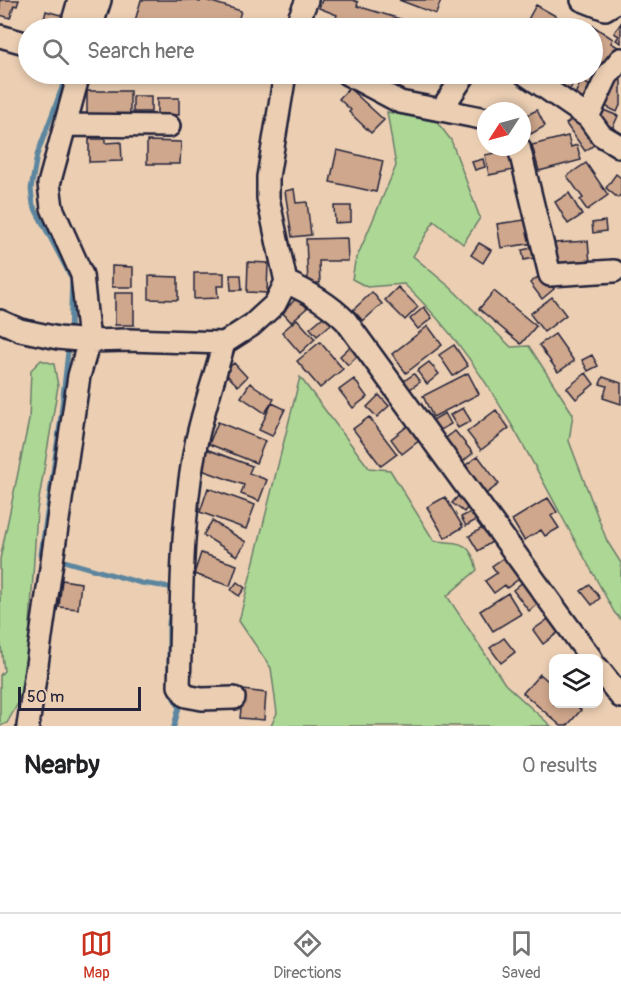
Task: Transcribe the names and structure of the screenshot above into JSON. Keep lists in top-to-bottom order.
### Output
{
  "scale_bar": "50 m",
  "north": "bottom left",
  "page": {
    "search": "Search here",
    "scale": "50 m",
    "heading": ["Nearby", "0 results"],
    "nav": ["Map", "Directions", "Saved"]
  }
}
